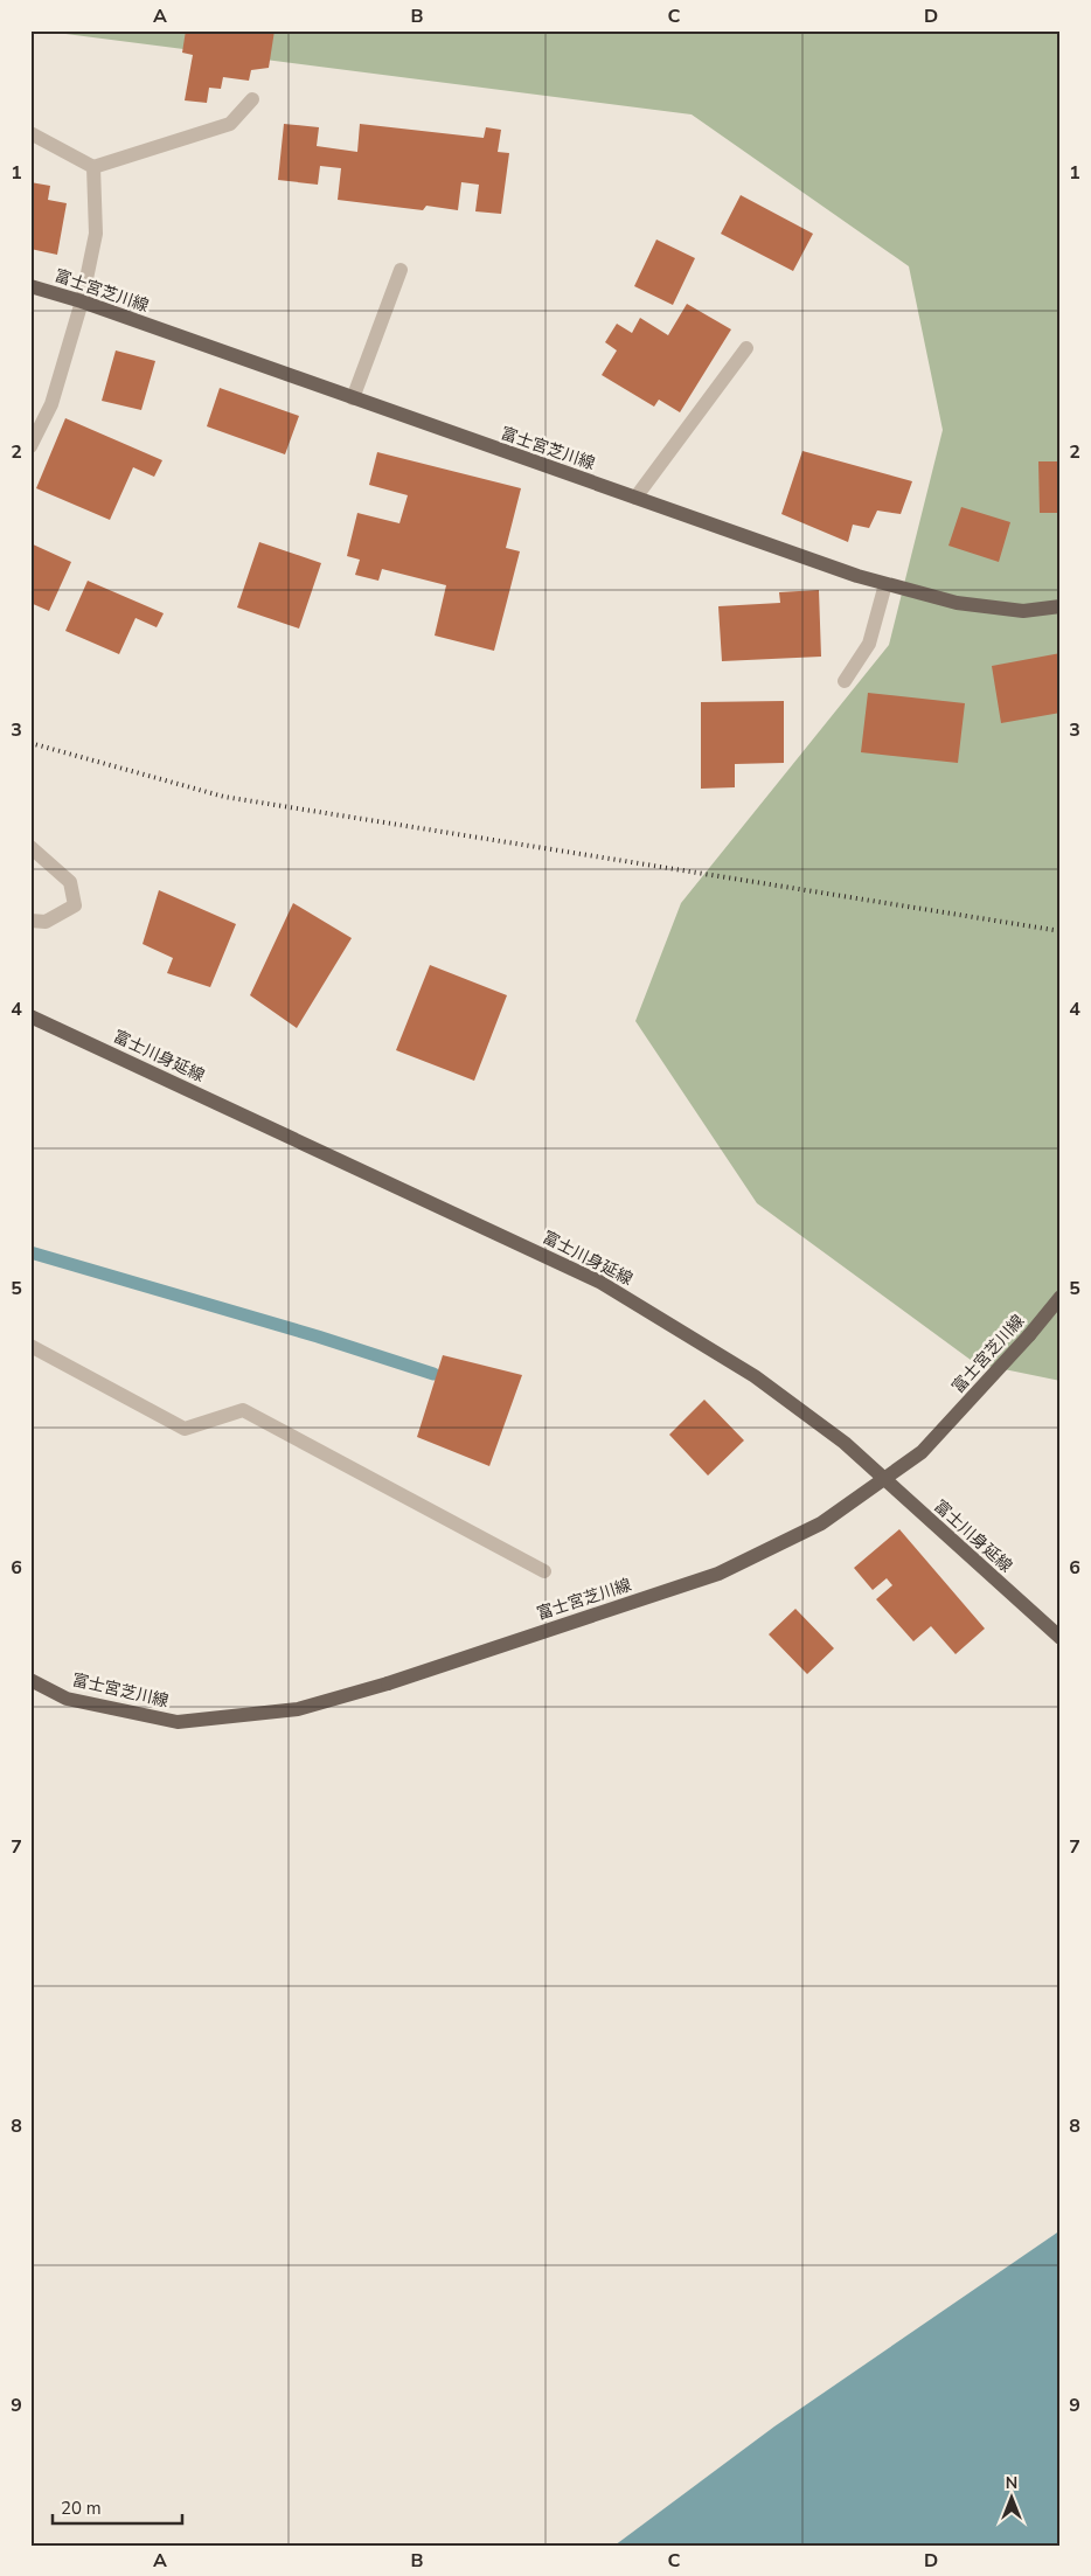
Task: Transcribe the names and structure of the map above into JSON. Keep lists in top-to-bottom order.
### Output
{
  "streets": {
    "main road": ["富士宮芝川線", "富士川身延線"]
  },
  "scale_bar": "20 m",
  "north": "top",
  "grid": {
    "columns": [
      "A",
      "B",
      "C",
      "D"
    ],
    "rows": [
      "1",
      "2",
      "3",
      "4",
      "5",
      "6",
      "7",
      "8",
      "9"
    ]
  }
}
